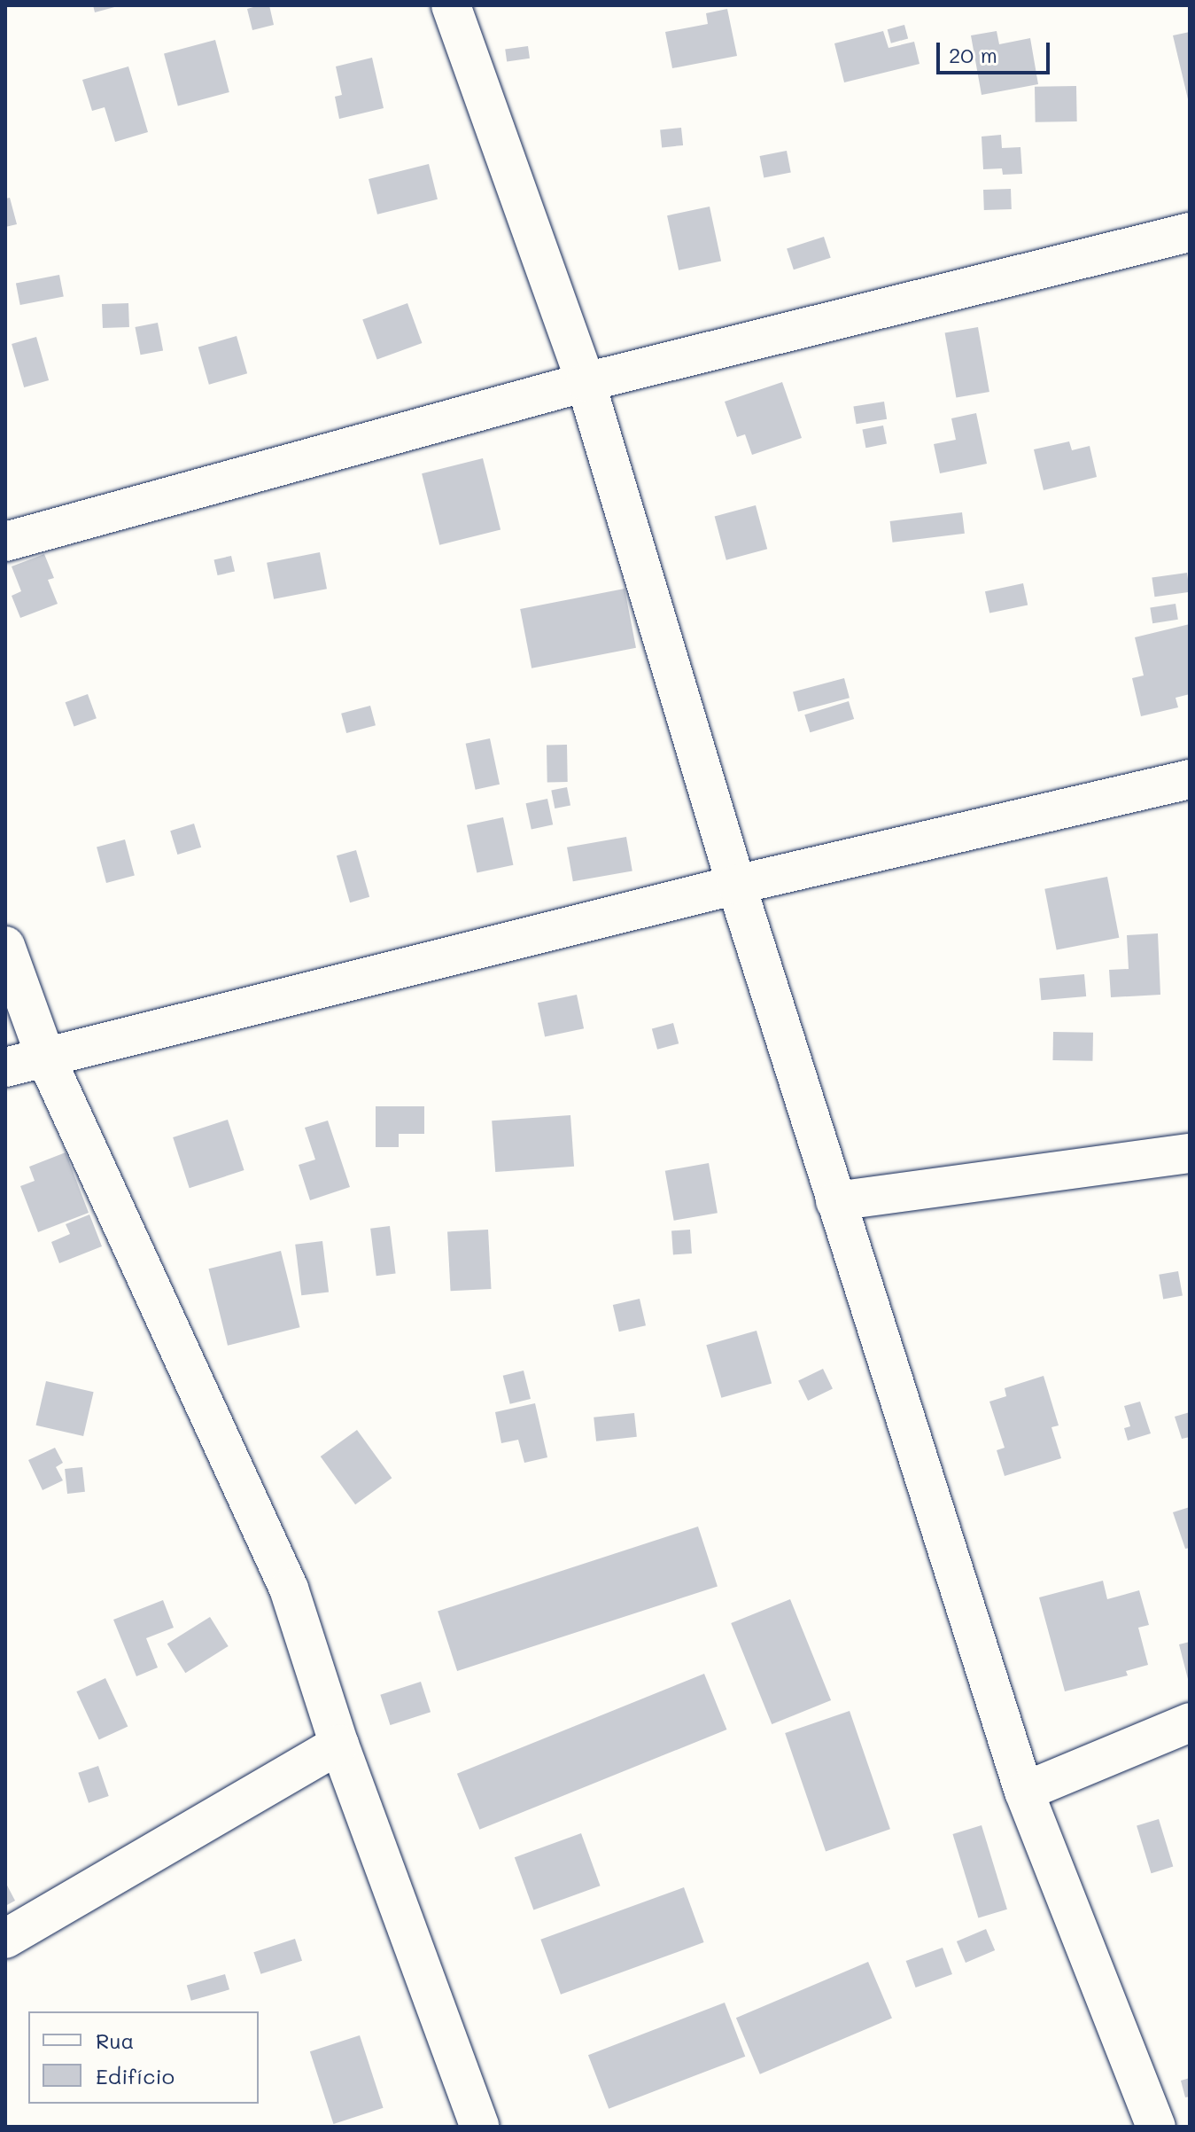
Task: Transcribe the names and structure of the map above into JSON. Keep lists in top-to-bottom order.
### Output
{
  "legend": ["Rua", "Edifício"],
  "scale_bar": "20 m"
}
